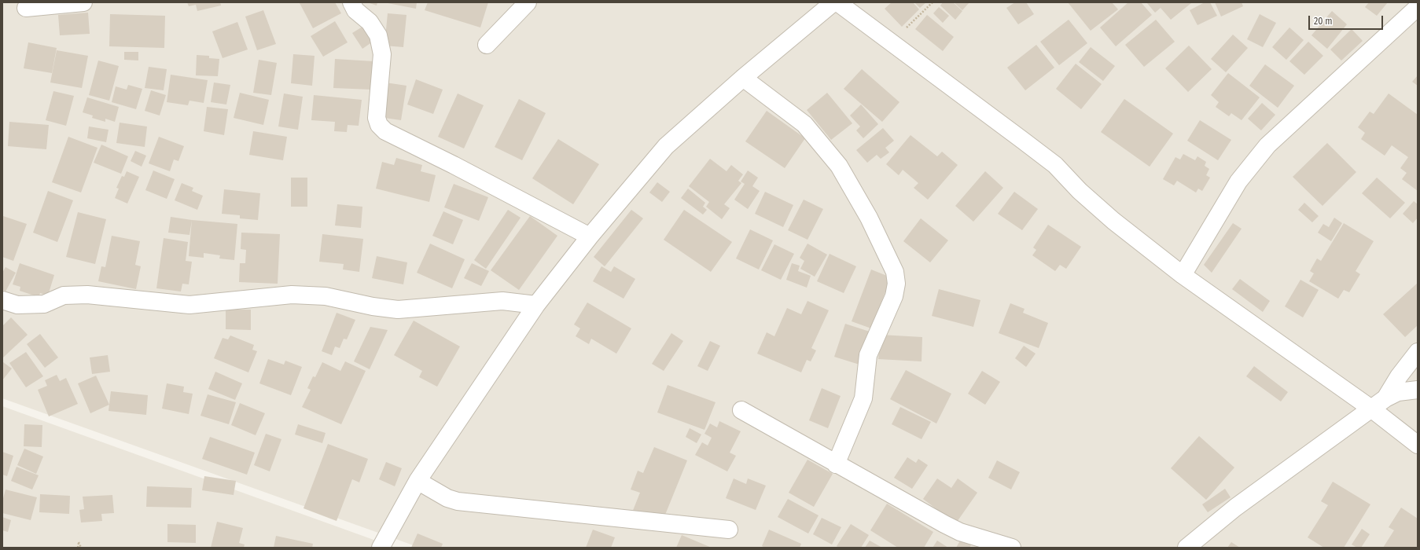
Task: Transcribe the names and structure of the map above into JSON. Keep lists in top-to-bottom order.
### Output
{
  "scale_bar": "20 m"
}
